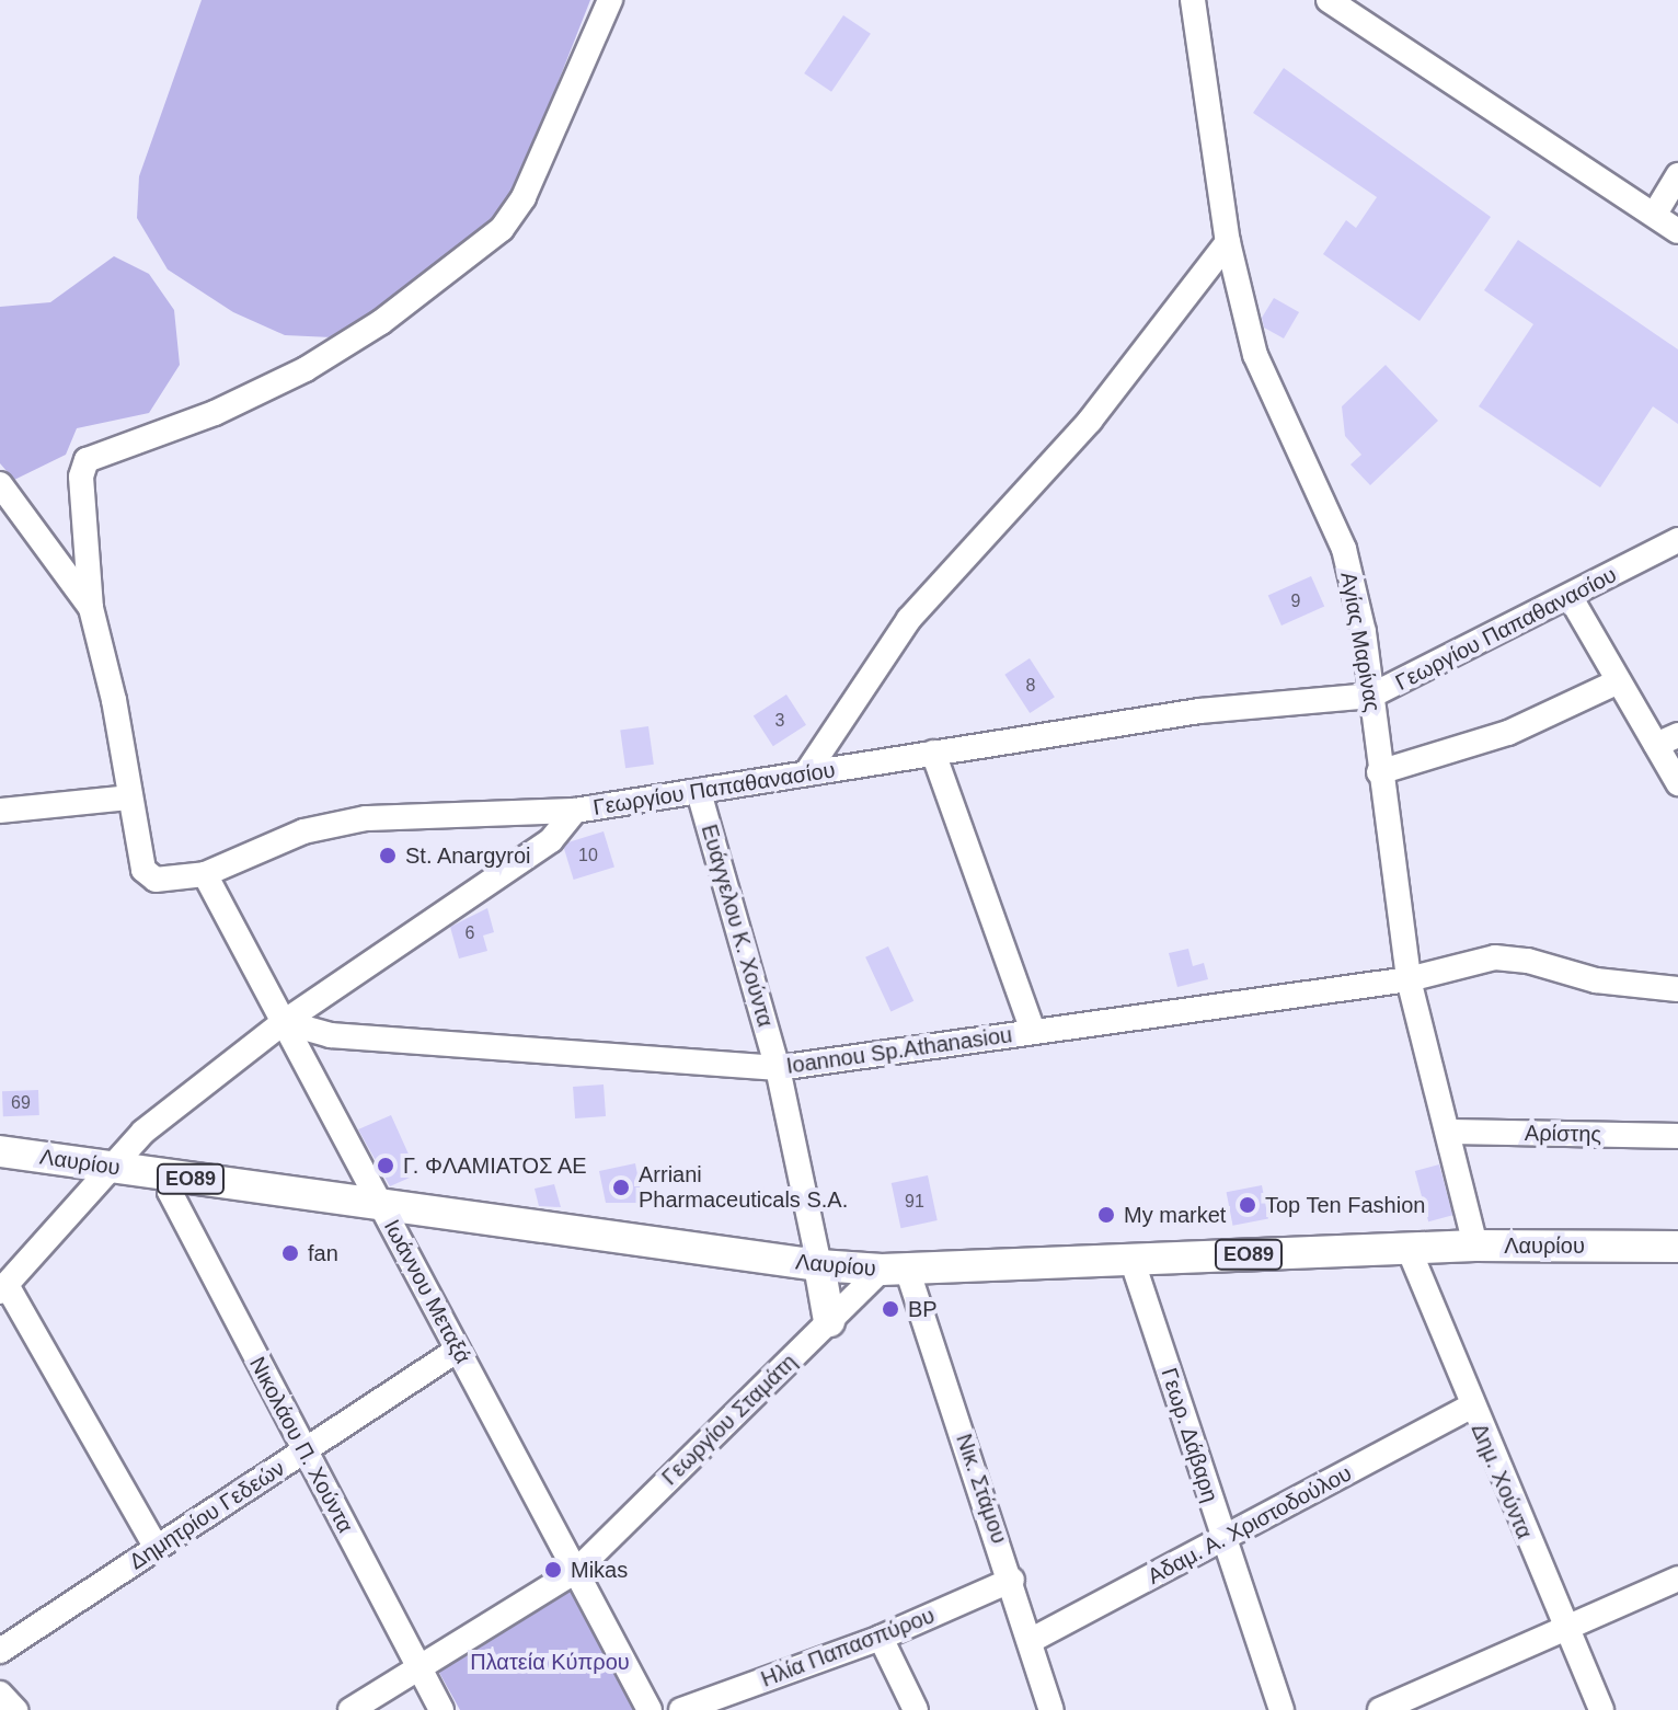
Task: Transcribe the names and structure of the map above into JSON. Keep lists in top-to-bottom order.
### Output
{
  "streets": {
    "main road": ["Λαυρίου", "ΕΟ89"],
    "street": [
      "Γεωργίου Παπαθανασίου",
      "Αγίας Μαρίνας",
      "Ευάγγελου Κ. Χούντα",
      "Ioannou Sp.Athanasiou",
      "Αρίστης",
      "Ιωάννου Μεταξά",
      "Γεωργίου Σταμάτη",
      "Γεωρ. Δάβαρη",
      "Νικολάου Π. Χούντα",
      "Δημ. Χούντα",
      "Νικ. Στάμου",
      "Δημητρίου Γεδεών",
      "Αδαμ. Α. Χριστοδούλου",
      "Ηλία Παπασπύρου"
    ]
  },
  "crossings": [
    ["Γεωργίου Παπαθανασίου", "Αγίας Μαρίνας"],
    ["Γεωργίου Παπαθανασίου", "Ευάγγελου Κ. Χούντα"],
    ["Γεωργίου Παπαθανασίου", "Ιωάννου Μεταξά"],
    ["Αγίας Μαρίνας", "Ioannou Sp.Athanasiou"],
    ["Αγίας Μαρίνας", "Αρίστης"],
    ["Αγίας Μαρίνας", "Λαυρίου"],
    ["Ευάγγελου Κ. Χούντα", "Ioannou Sp.Athanasiou"],
    ["Ευάγγελου Κ. Χούντα", "Λαυρίου"],
    ["Ioannou Sp.Athanasiou", "Ιωάννου Μεταξά"],
    ["Λαυρίου", "Ιωάννου Μεταξά"],
    ["Λαυρίου", "Γεωργίου Σταμάτη"],
    ["Λαυρίου", "Γεωρ. Δάβαρη"],
    ["Λαυρίου", "Νικολάου Π. Χούντα"],
    ["Λαυρίου", "Δημ. Χούντα"],
    ["Λαυρίου", "Νικ. Στάμου"],
    ["Ιωάννου Μεταξά", "Γεωργίου Σταμάτη"],
    ["Ιωάννου Μεταξά", "Δημητρίου Γεδεών"],
    ["Γεωργίου Σταμάτη", "Νικολάου Π. Χούντα"],
    ["Γεωργίου Σταμάτη", "Νικ. Στάμου"],
    ["Γεωρ. Δάβαρη", "Αδαμ. Α. Χριστοδούλου"],
    ["Νικολάου Π. Χούντα", "Δημητρίου Γεδεών"],
    ["Δημ. Χούντα", "Αδαμ. Α. Χριστοδούλου"],
    ["Νικ. Στάμου", "Αδαμ. Α. Χριστοδούλου"],
    ["Νικ. Στάμου", "Ηλία Παπασπύρου"]
  ],
  "parks": ["Πλατεία Κύπρου"],
  "places": [
    "St. Anargyroi",
    "Γ. ΦΛΑΜΙΑΤΟΣ ΑΕ",
    "Arriani Pharmaceuticals S.A.",
    "Top Ten Fashion",
    "My market",
    "fan",
    "BP",
    "Mikas"
  ],
  "house_numbers": [
    "9",
    "8",
    "3",
    "10",
    "6",
    "69",
    "91"
  ]
}
